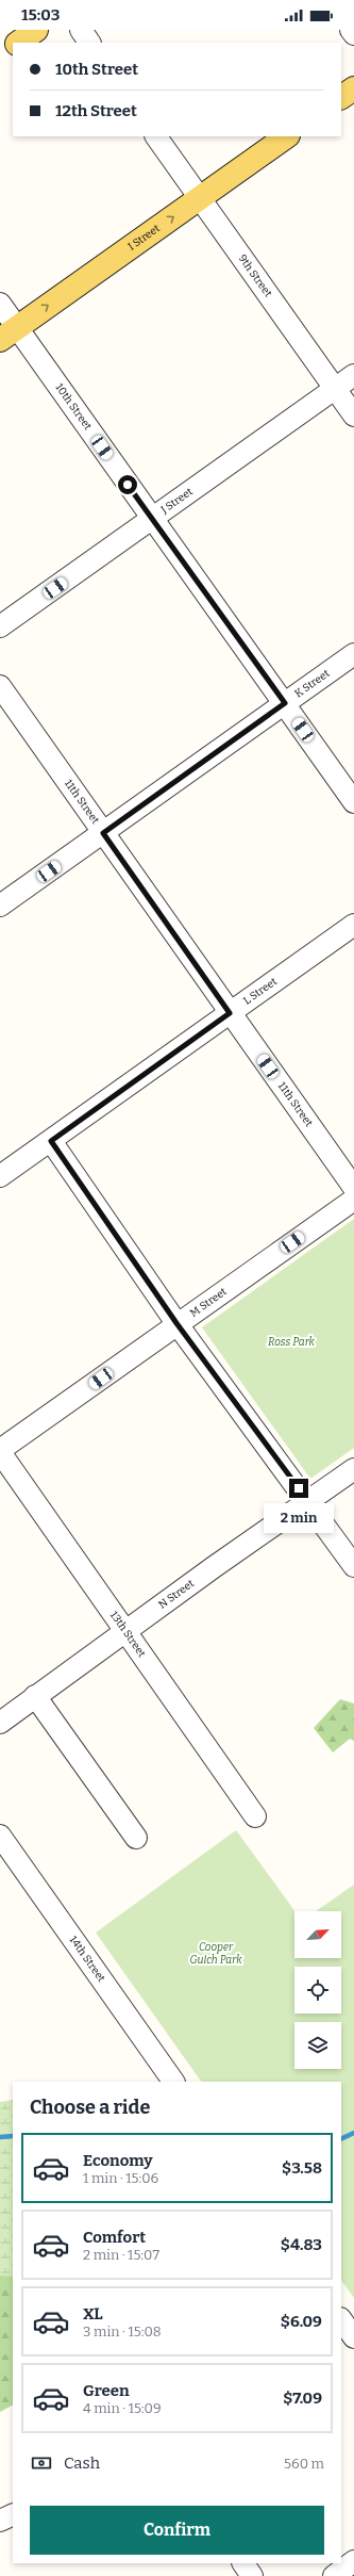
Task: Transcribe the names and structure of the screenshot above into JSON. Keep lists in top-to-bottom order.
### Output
{
  "streets": {
    "main road": ["I Street"],
    "street": [
      "9th Street",
      "10th Street",
      "J Street",
      "K Street",
      "11th Street",
      "L Street",
      "M Street",
      "N Street",
      "13th Street",
      "14th Street"
    ]
  },
  "crossings": [
    ["I Street", "9th Street"],
    ["I Street", "10th Street"],
    ["9th Street", "J Street"],
    ["10th Street", "J Street"],
    ["10th Street", "K Street"],
    ["K Street", "11th Street"],
    ["11th Street", "L Street"],
    ["M Street", "13th Street"],
    ["N Street", "13th Street"]
  ],
  "one_way": ["I Street"],
  "parks": ["Ross Park", "Cooper Gulch Park"],
  "north": "top right",
  "page": {
    "status": "15:03",
    "banner": ["10th Street", "12th Street"],
    "bubble": "2 min",
    "heading": "Choose a ride",
    "list": [
      {
        "name": "Economy",
        "note": "1 min · 15:06",
        "value": "$3.58"
      },
      {
        "name": "Comfort",
        "note": "2 min · 15:07",
        "value": "$4.83"
      },
      {
        "name": "XL",
        "note": "3 min · 15:08",
        "value": "$6.09"
      },
      {
        "name": "Green",
        "note": "4 min · 15:09",
        "value": "$7.09"
      }
    ],
    "pay": ["Cash", "560 m"],
    "buttons": "Confirm"
  }
}
